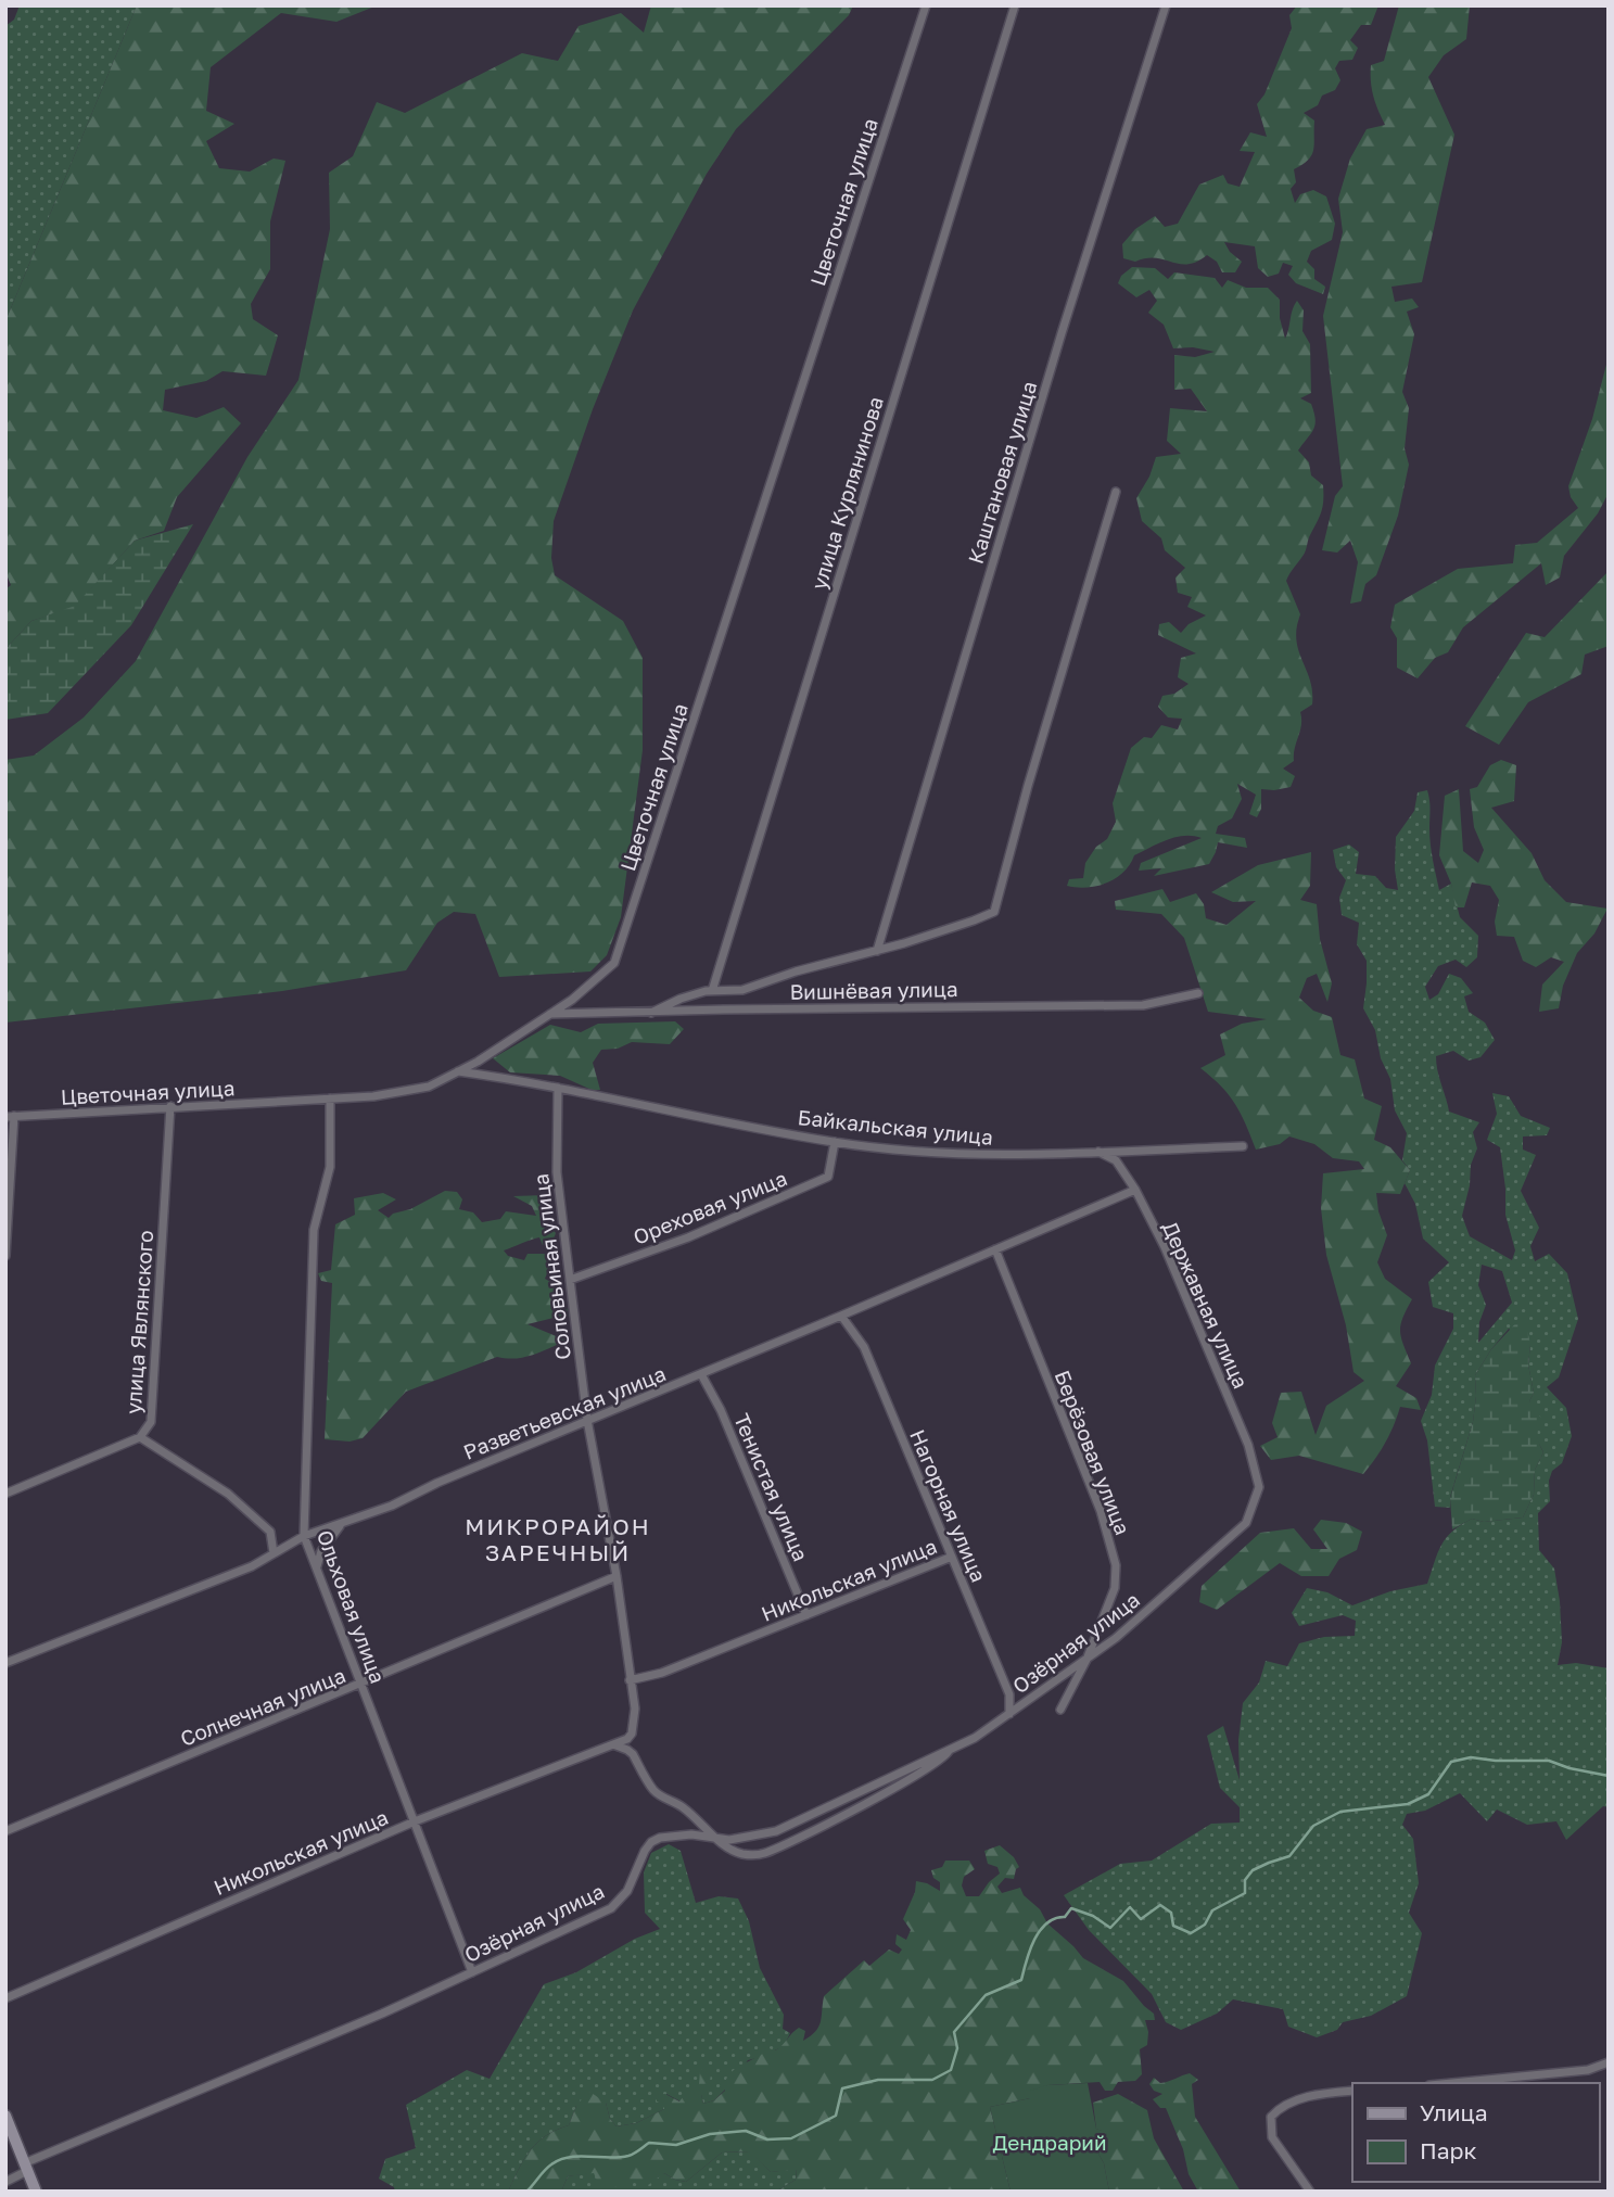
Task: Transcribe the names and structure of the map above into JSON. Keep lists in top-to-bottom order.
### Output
{
  "streets": {
    "street": [
      "Цветочная улица",
      "Каштановая улица",
      "улица Курлянинова",
      "Вишнёвая улица",
      "Байкальская улица",
      "Ореховая улица",
      "Соловьиная улица",
      "Державная улица",
      "улица Являнского",
      "Разветьевская улица",
      "Берёзовая улица",
      "Тенистая улица",
      "Нагорная улица",
      "Никольская улица",
      "Ольховая улица",
      "Озёрная улица",
      "Солнечная улица"
    ]
  },
  "crossings": [
    ["Цветочная улица", "Вишнёвая улица"],
    ["Цветочная улица", "Байкальская улица"],
    ["Цветочная улица", "улица Являнского"],
    ["Цветочная улица", "Ольховая улица"],
    ["Байкальская улица", "Ореховая улица"],
    ["Байкальская улица", "Соловьиная улица"],
    ["Байкальская улица", "Державная улица"],
    ["Ореховая улица", "Соловьиная улица"],
    ["Соловьиная улица", "Разветьевская улица"],
    ["Соловьиная улица", "Никольская улица"],
    ["Соловьиная улица", "Солнечная улица"],
    ["Державная улица", "Разветьевская улица"],
    ["Державная улица", "Озёрная улица"],
    ["Разветьевская улица", "Берёзовая улица"],
    ["Разветьевская улица", "Тенистая улица"],
    ["Разветьевская улица", "Нагорная улица"],
    ["Разветьевская улица", "Ольховая улица"],
    ["Берёзовая улица", "Озёрная улица"],
    ["Тенистая улица", "Никольская улица"],
    ["Нагорная улица", "Никольская улица"],
    ["Нагорная улица", "Озёрная улица"],
    ["Никольская улица", "Ольховая улица"],
    ["Ольховая улица", "Озёрная улица"],
    ["Ольховая улица", "Солнечная улица"]
  ],
  "districts": ["МИКРОРАЙОН ЗАРЕЧНЫЙ"],
  "parks": ["Дендрарий"],
  "legend": ["Улица", "Парк"]
}
